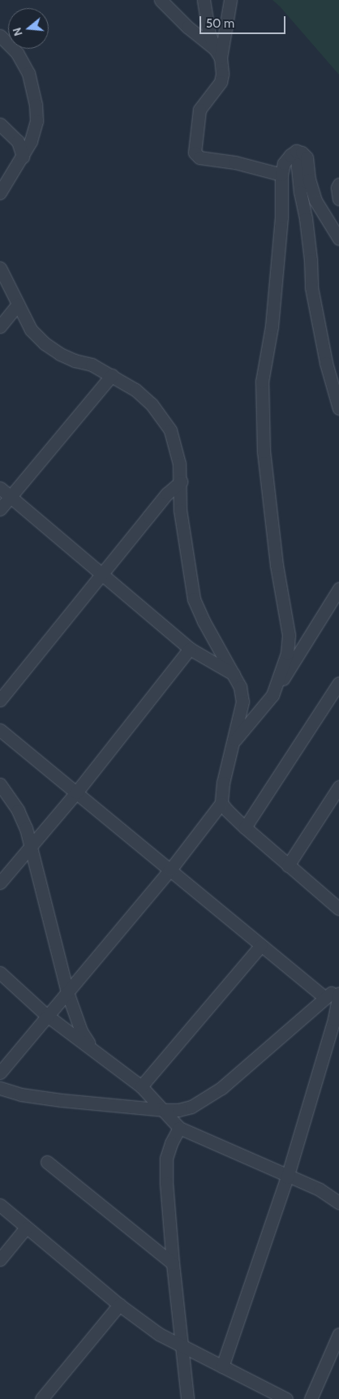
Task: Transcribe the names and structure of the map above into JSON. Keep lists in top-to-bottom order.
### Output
{
  "scale_bar": "50 m",
  "north": "left"
}
